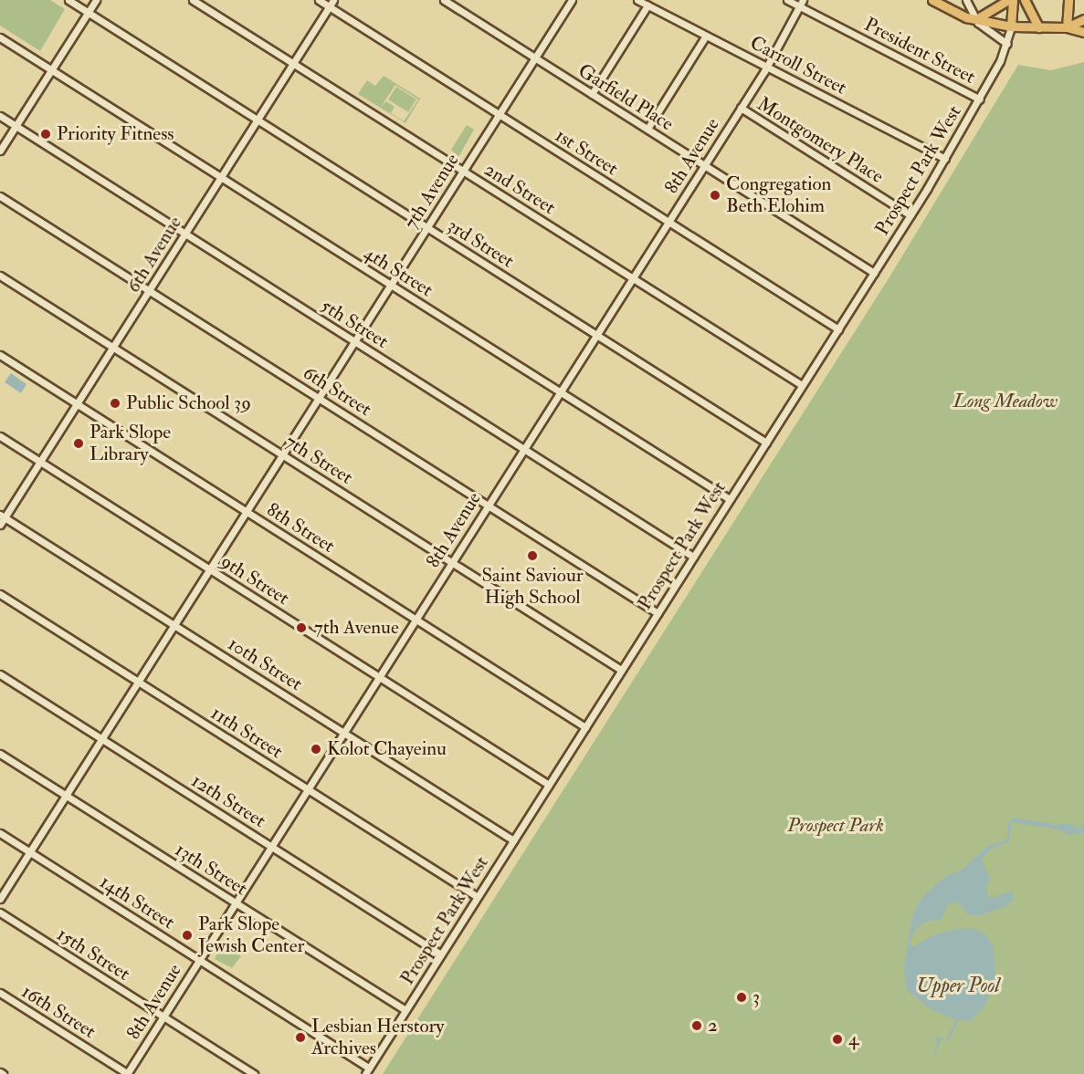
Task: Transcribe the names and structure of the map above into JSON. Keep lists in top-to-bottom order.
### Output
{
  "streets": {
    "street": [
      "President Street",
      "Carroll Street",
      "Garfield Place",
      "Montgomery Place",
      "1st Street",
      "8th Avenue",
      "Prospect Park West",
      "2nd Street",
      "7th Avenue",
      "3rd Street",
      "6th Avenue",
      "4th Street",
      "5th Street",
      "6th Street",
      "7th Street",
      "8th Street",
      "9th Street",
      "10th Street",
      "11th Street",
      "12th Street",
      "13th Street",
      "14th Street",
      "15th Street",
      "16th Street"
    ]
  },
  "crossings": [
    ["President Street", "8th Avenue"],
    ["President Street", "Prospect Park West"],
    ["Carroll Street", "8th Avenue"],
    ["Carroll Street", "Prospect Park West"],
    ["Garfield Place", "8th Avenue"],
    ["Garfield Place", "Prospect Park West"],
    ["Garfield Place", "7th Avenue"],
    ["Montgomery Place", "8th Avenue"],
    ["Montgomery Place", "Prospect Park West"],
    ["1st Street", "8th Avenue"],
    ["1st Street", "Prospect Park West"],
    ["1st Street", "7th Avenue"],
    ["1st Street", "6th Avenue"],
    ["8th Avenue", "2nd Street"],
    ["8th Avenue", "3rd Street"],
    ["8th Avenue", "4th Street"],
    ["8th Avenue", "5th Street"],
    ["8th Avenue", "6th Street"],
    ["8th Avenue", "7th Street"],
    ["8th Avenue", "8th Street"],
    ["8th Avenue", "9th Street"],
    ["8th Avenue", "10th Street"],
    ["8th Avenue", "11th Street"],
    ["8th Avenue", "12th Street"],
    ["8th Avenue", "13th Street"],
    ["8th Avenue", "14th Street"],
    ["8th Avenue", "15th Street"],
    ["8th Avenue", "16th Street"],
    ["Prospect Park West", "2nd Street"],
    ["Prospect Park West", "3rd Street"],
    ["Prospect Park West", "4th Street"],
    ["Prospect Park West", "5th Street"],
    ["Prospect Park West", "6th Street"],
    ["Prospect Park West", "7th Street"],
    ["Prospect Park West", "8th Street"],
    ["Prospect Park West", "9th Street"],
    ["Prospect Park West", "10th Street"],
    ["Prospect Park West", "11th Street"],
    ["Prospect Park West", "12th Street"],
    ["Prospect Park West", "13th Street"],
    ["Prospect Park West", "14th Street"],
    ["2nd Street", "7th Avenue"],
    ["2nd Street", "6th Avenue"],
    ["7th Avenue", "3rd Street"],
    ["7th Avenue", "4th Street"],
    ["7th Avenue", "5th Street"],
    ["7th Avenue", "6th Street"],
    ["7th Avenue", "7th Street"],
    ["7th Avenue", "8th Street"],
    ["7th Avenue", "9th Street"],
    ["7th Avenue", "10th Street"],
    ["7th Avenue", "11th Street"],
    ["7th Avenue", "12th Street"],
    ["7th Avenue", "13th Street"],
    ["7th Avenue", "14th Street"],
    ["3rd Street", "6th Avenue"],
    ["6th Avenue", "4th Street"],
    ["6th Avenue", "5th Street"],
    ["6th Avenue", "6th Street"],
    ["6th Avenue", "7th Street"],
    ["6th Avenue", "8th Street"],
    ["6th Avenue", "9th Street"],
    ["6th Avenue", "10th Street"]
  ],
  "water": ["Upper Pool"],
  "parks": ["Long Meadow", "Prospect Park"],
  "places": [
    "Priority Fitness",
    "Congregation Beth Elohim",
    "Public School 39",
    "Park Slope Library",
    "Saint Saviour High School",
    "7th Avenue",
    "Kolot Chayeinu",
    "Park Slope Jewish Center",
    "3",
    "2",
    "Lesbian Herstory Archives",
    "4"
  ]
}
